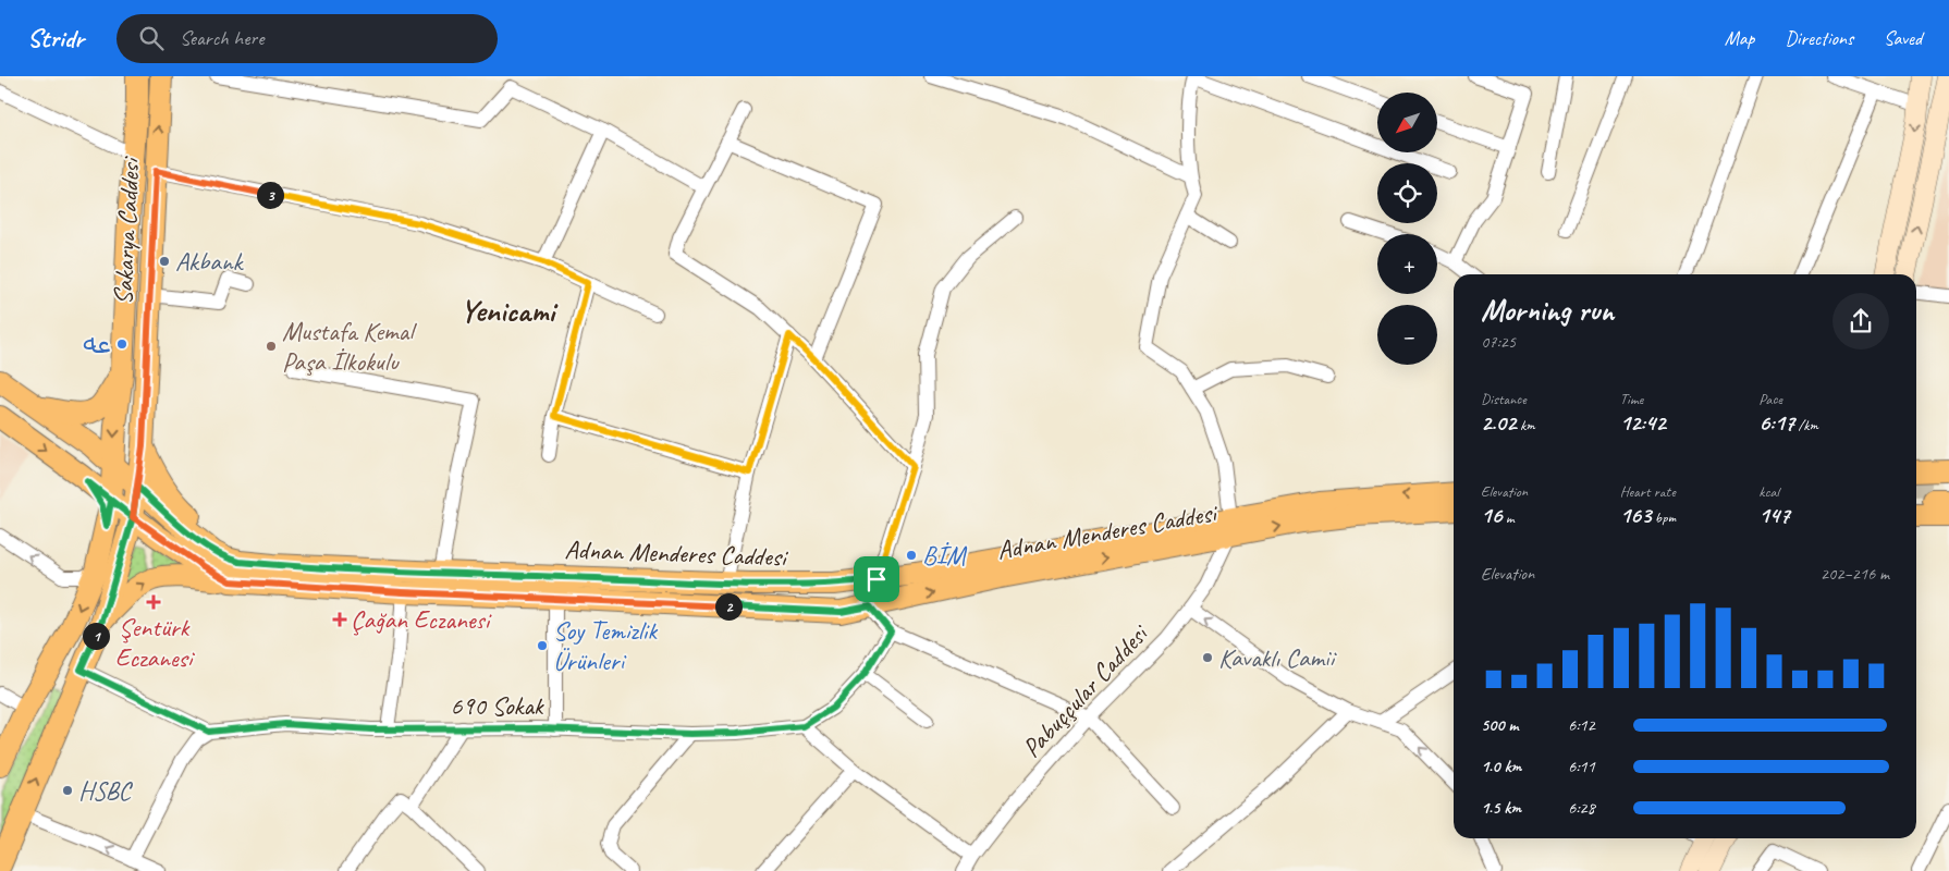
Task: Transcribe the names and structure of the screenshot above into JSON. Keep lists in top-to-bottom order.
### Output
{
  "streets": {
    "main road": ["Sakarya Caddesi", "Adnan Menderes Caddesi"],
    "street": ["Pabuççular Caddesi", "690 Sokak"]
  },
  "crossings": [
    ["Sakarya Caddesi", "Adnan Menderes Caddesi"],
    ["Adnan Menderes Caddesi", "Pabuççular Caddesi"]
  ],
  "districts": ["Yenicami"],
  "places": {
    "other": [
      "Akbank",
      "عه",
      "Mustafa Kemal Paşa İlkokulu",
      "BİM",
      "Soy Temizlik Ürünleri",
      "Kavaklı Camii",
      "HSBC"
    ],
    "health": ["Şentürk Eczanesi", "Çağan Eczanesi"]
  },
  "north": "bottom left",
  "page": {
    "header": "Stridr",
    "search": "Search here",
    "nav": ["Map", "Directions", "Saved"],
    "map_buttons": ["+", "−"],
    "pins": ["3", "2", "1"],
    "heading": ["Morning run", "07:25"],
    "stats": [
      ["Distance", "2.02 km"],
      ["Time", "12:42"],
      ["Pace", "6:17 /km"],
      ["Elevation", "16 m"],
      ["Heart rate", "163 bpm"],
      ["kcal", "147"]
    ],
    "chart": ["Elevation", "202–216 m"],
    "list": [
      {
        "name": "500 m",
        "note": "6:12"
      },
      {
        "name": "1.0 km",
        "note": "6:11"
      },
      {
        "name": "1.5 km",
        "note": "6:28"
      }
    ]
  }
}
